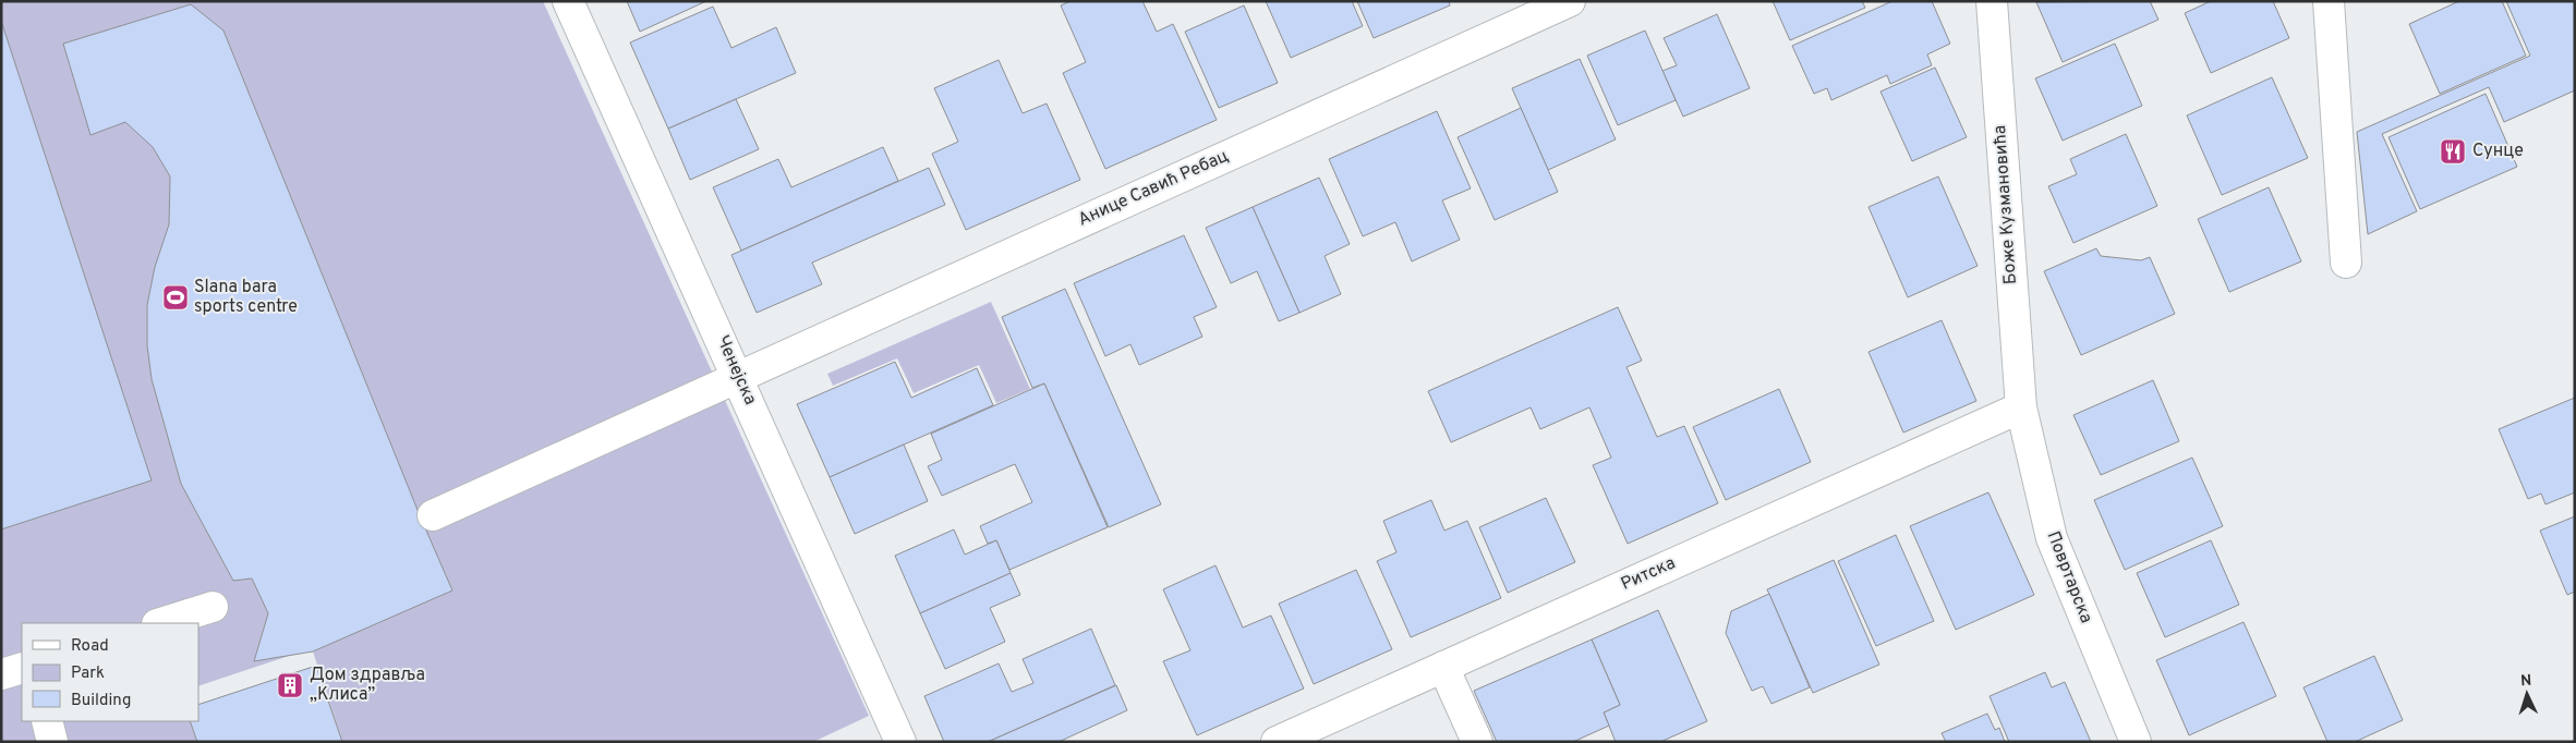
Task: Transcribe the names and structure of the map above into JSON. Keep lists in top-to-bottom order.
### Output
{
  "streets": {
    "street": [
      "Анице Савић Ребац",
      "Боже Кузмановића",
      "Ченејска",
      "Ритска",
      "Повртарска"
    ]
  },
  "crossings": [
    ["Анице Савић Ребац", "Ченејска"],
    ["Боже Кузмановића", "Ритска"],
    ["Боже Кузмановића", "Повртарска"],
    ["Ритска", "Повртарска"]
  ],
  "places": {
    "restaurant": ["Сунце"],
    "sports": ["Slana bara sports centre"],
    "building": ["Дом здравља „Клиса”"]
  },
  "legend": ["Road", "Park", "Building"],
  "north": "top"
}
